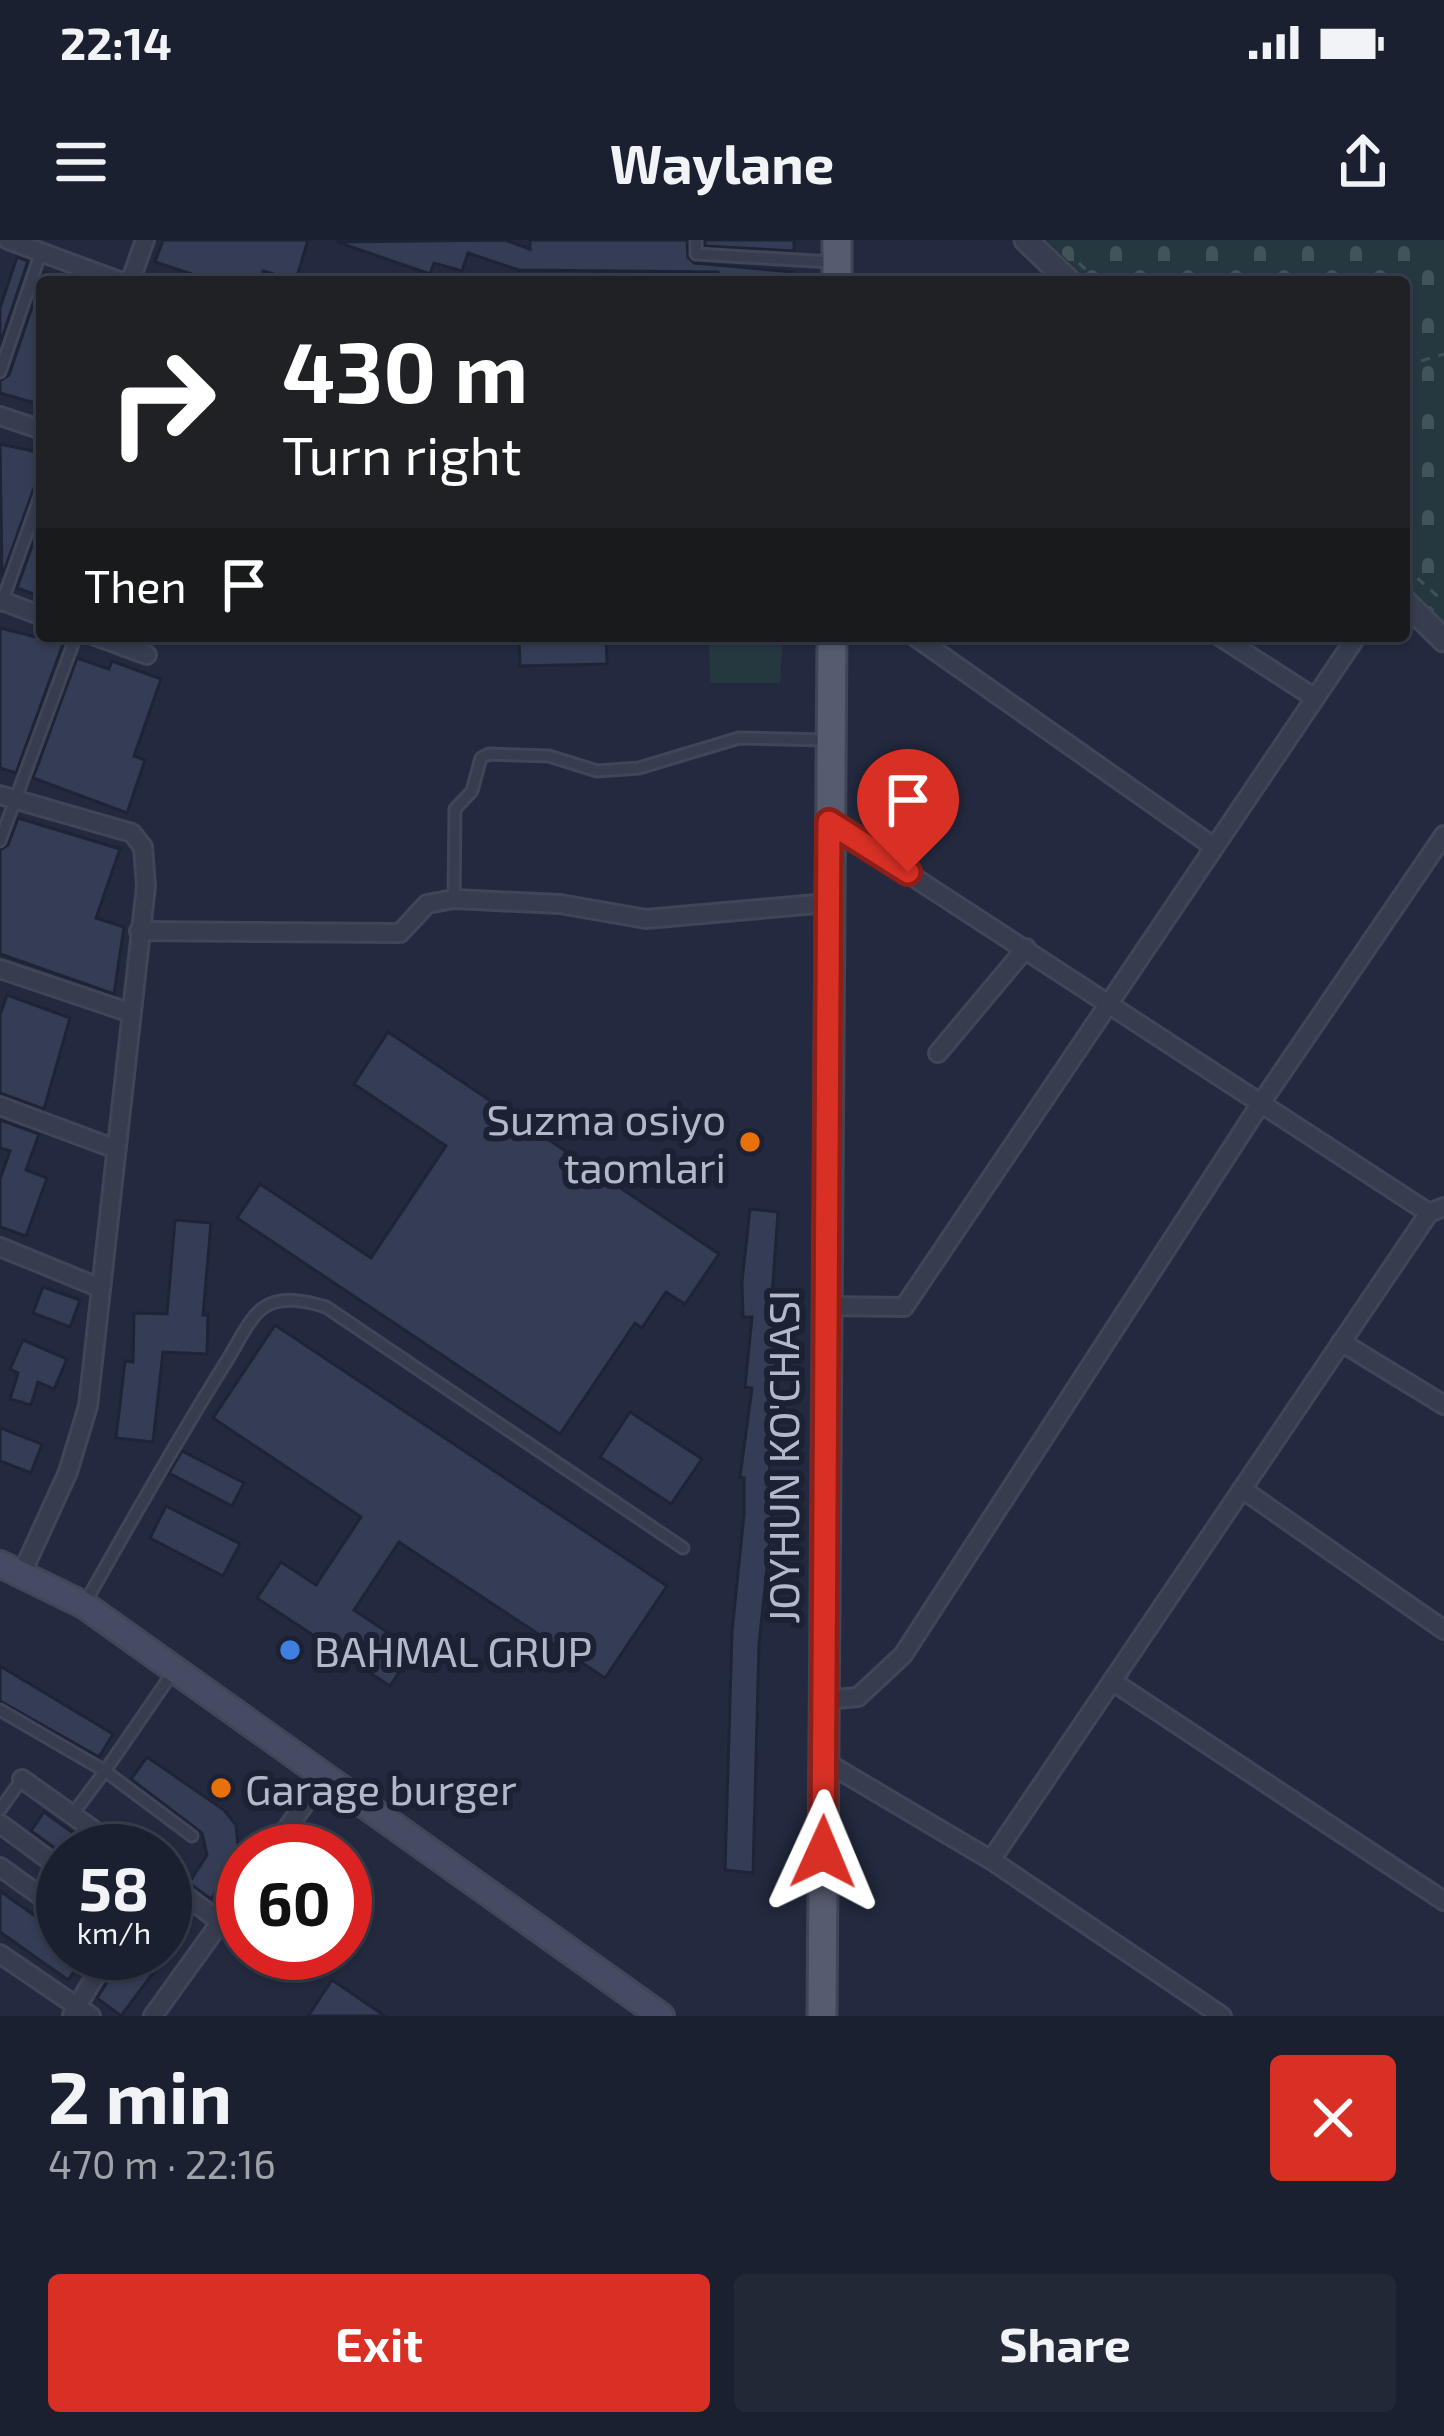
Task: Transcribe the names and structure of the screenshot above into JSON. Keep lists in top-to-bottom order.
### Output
{
  "streets": {
    "main road": ["JOYHUN KO'CHASI"]
  },
  "places": ["Suzma osiyo taomlari", "BAHMAL GRUP", "Garage burger"],
  "page": {
    "status": "22:14",
    "header": "Waylane",
    "turn": ["430 m", "Turn right"],
    "then": "Then",
    "speed": "58 km/h",
    "limit": "60",
    "heading": ["2 min", "470 m · 22:16"],
    "buttons": ["Exit", "Share"]
  }
}
